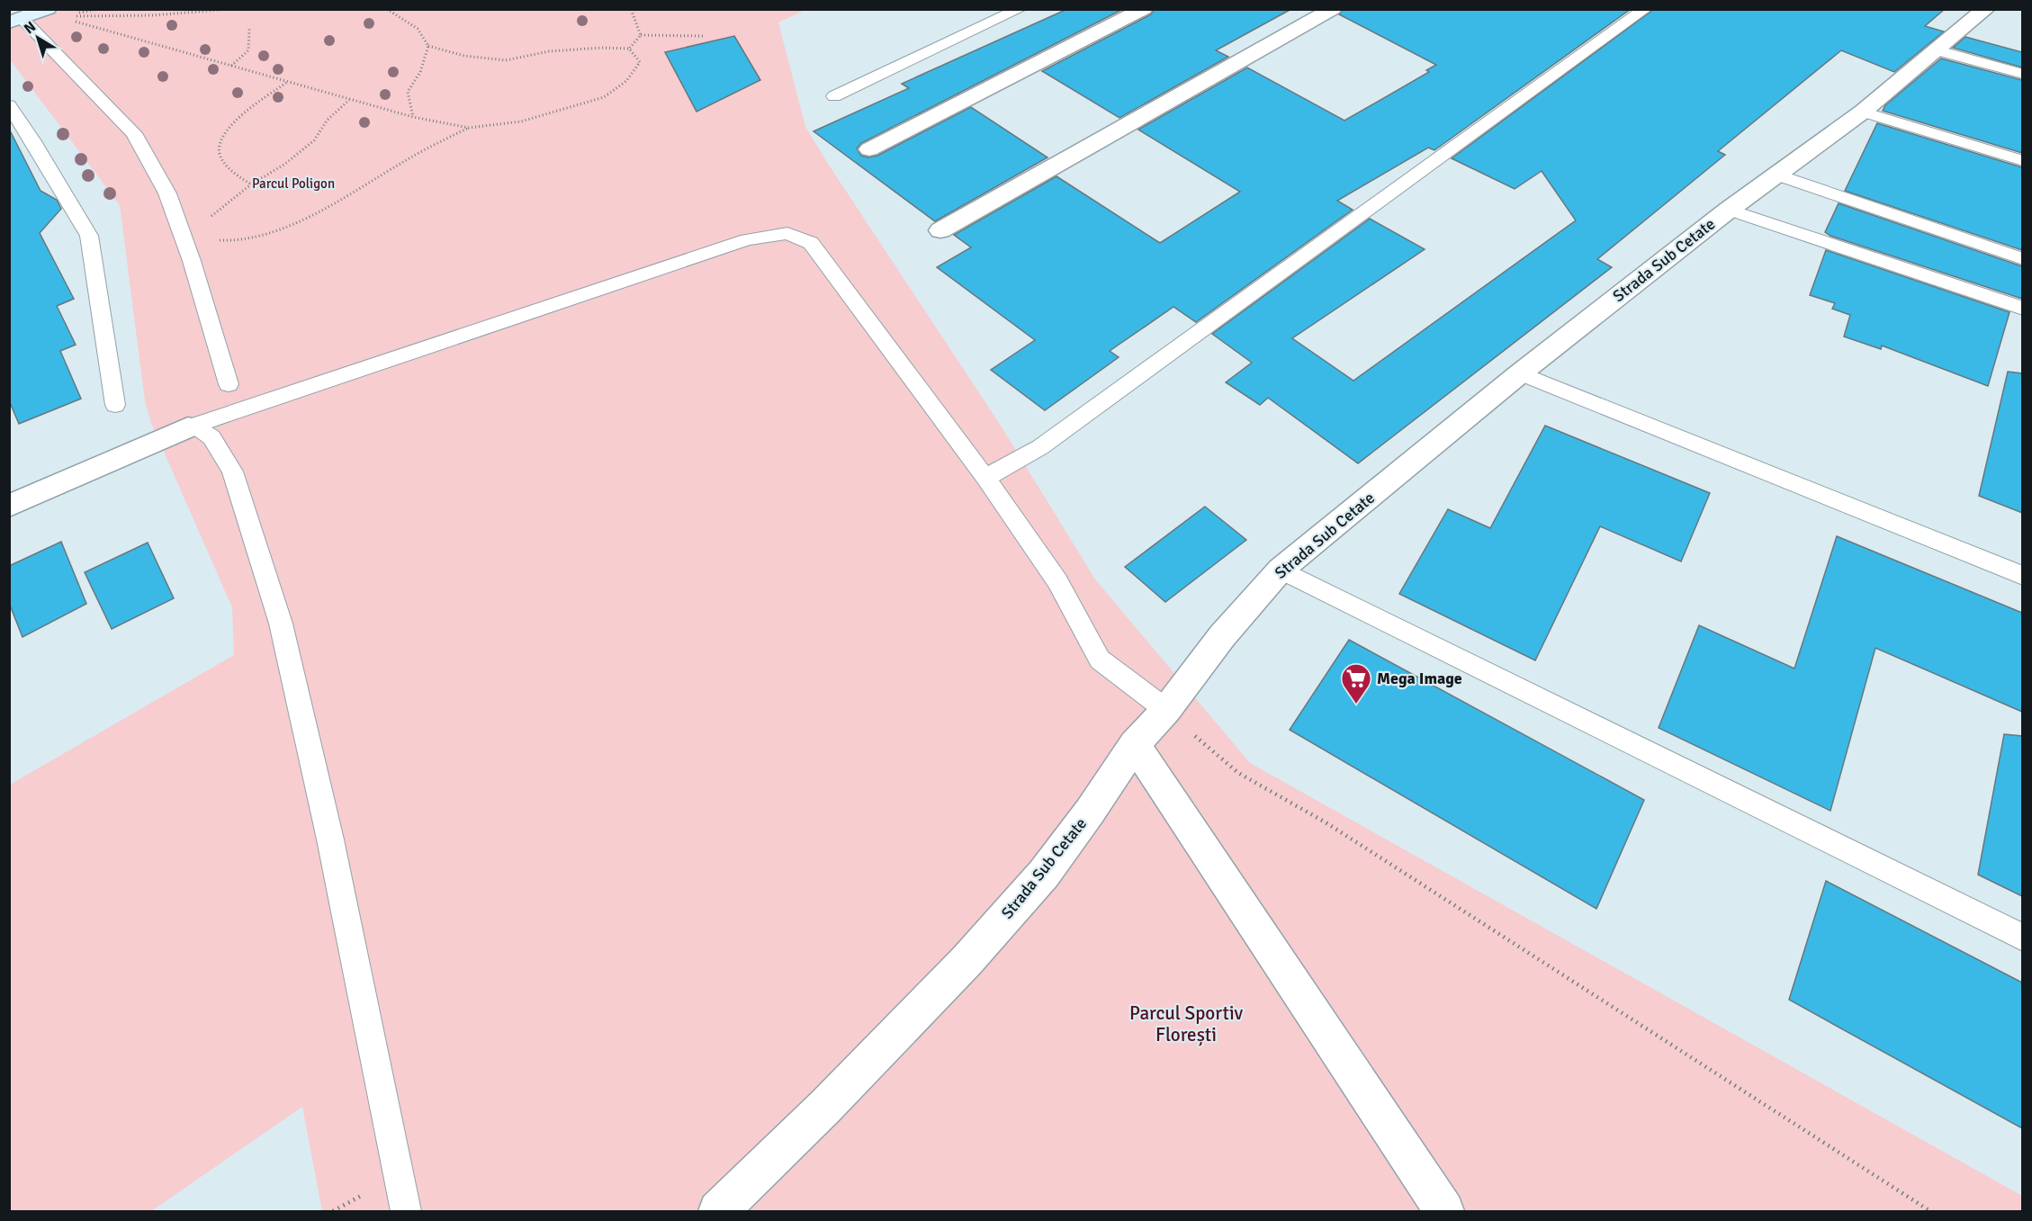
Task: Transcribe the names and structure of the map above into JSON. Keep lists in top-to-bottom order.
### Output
{
  "streets": {
    "street": ["Strada Sub Cetate"]
  },
  "parks": ["Parcul Poligon", "Parcul Sportiv Florești"],
  "places": {
    "supermarket": ["Mega Image"]
  },
  "north": "top left"
}
